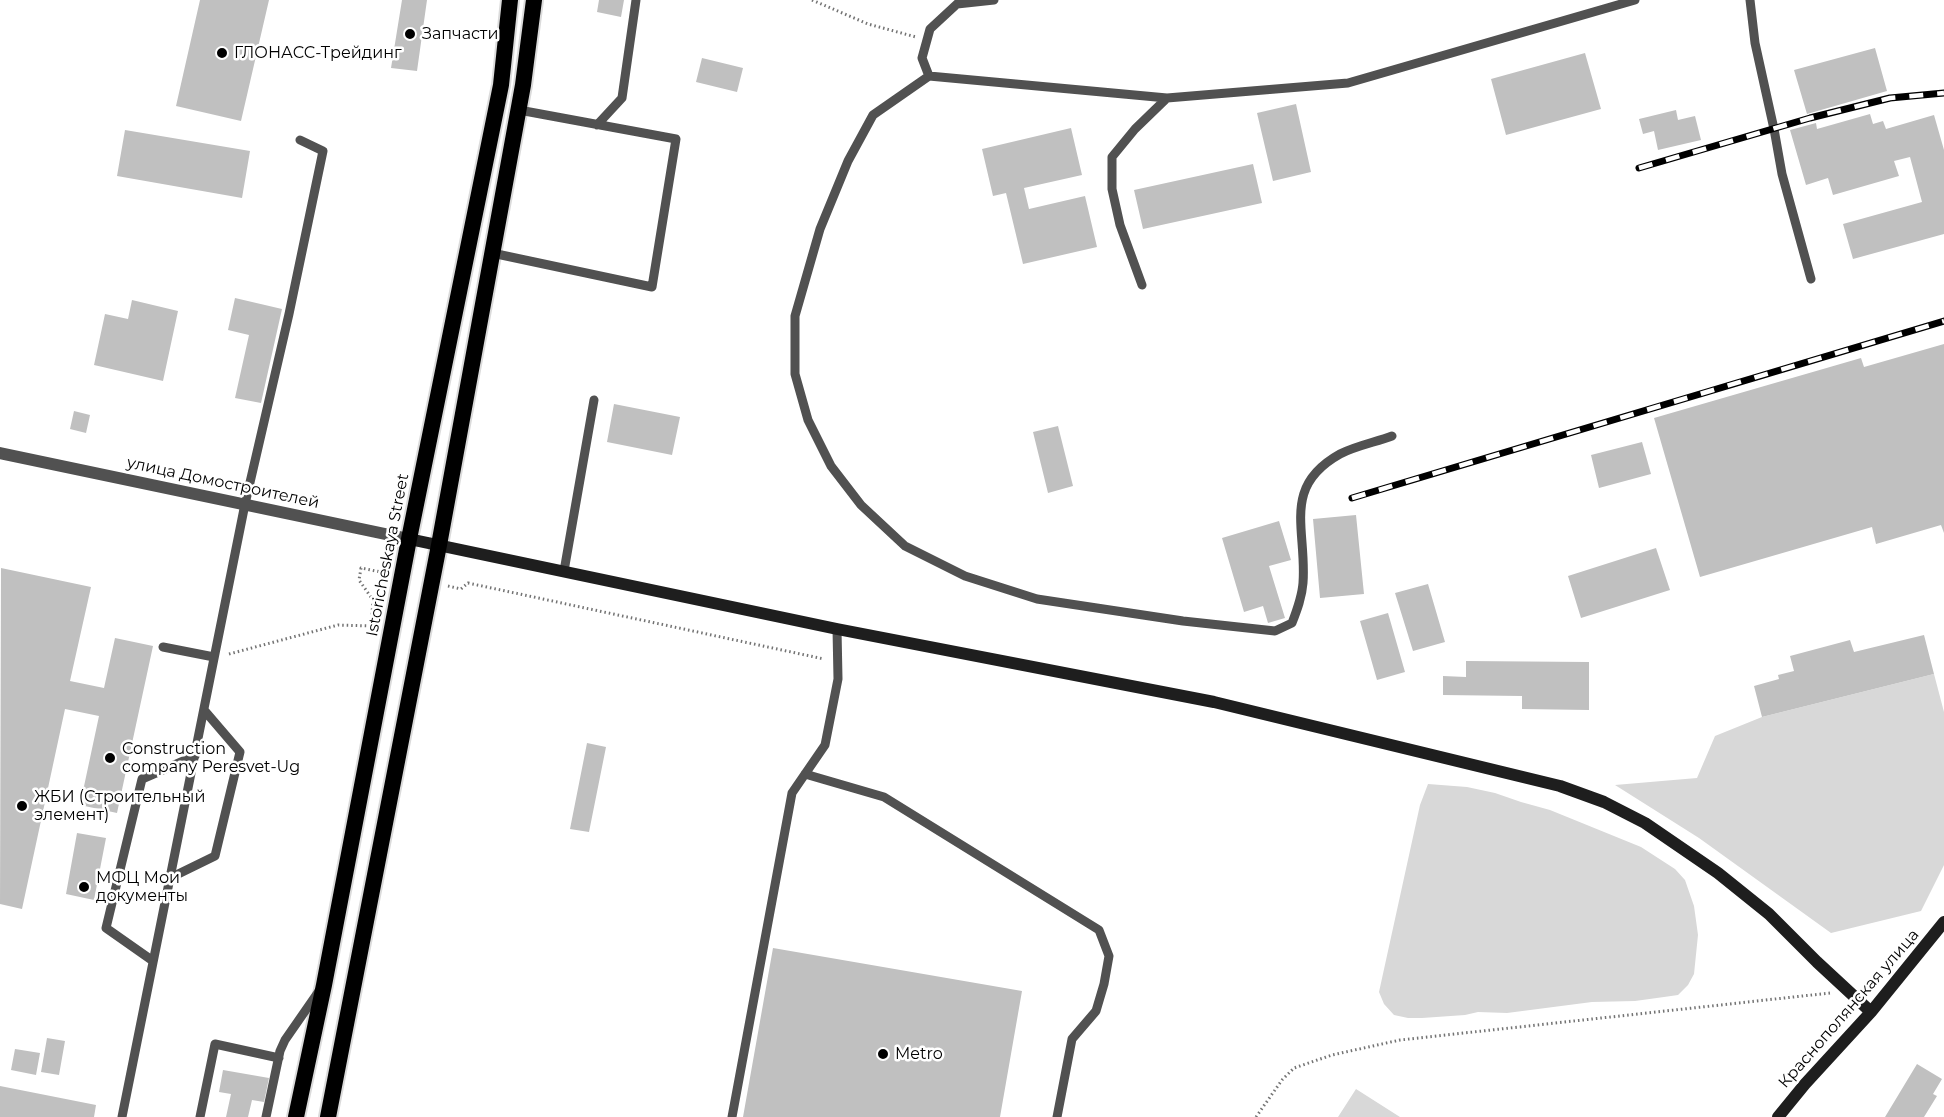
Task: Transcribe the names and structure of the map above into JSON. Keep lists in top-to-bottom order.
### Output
{
  "streets": {
    "highway": ["Istoricheskaya Street"],
    "main road": ["улица Домостроителей", "Краснополянская улица"]
  },
  "crossings": [
    ["улица Домостроителей", "Istoricheskaya Street"],
    ["улица Домостроителей", "Краснополянская улица"]
  ],
  "places": [
    "Запчасти",
    "ГЛОНАСС-Трейдинг",
    "Construction company Peresvet-Ug",
    "ЖБИ (Строительный элемент)",
    "МФЦ Мои документы",
    "Metro"
  ]
}
